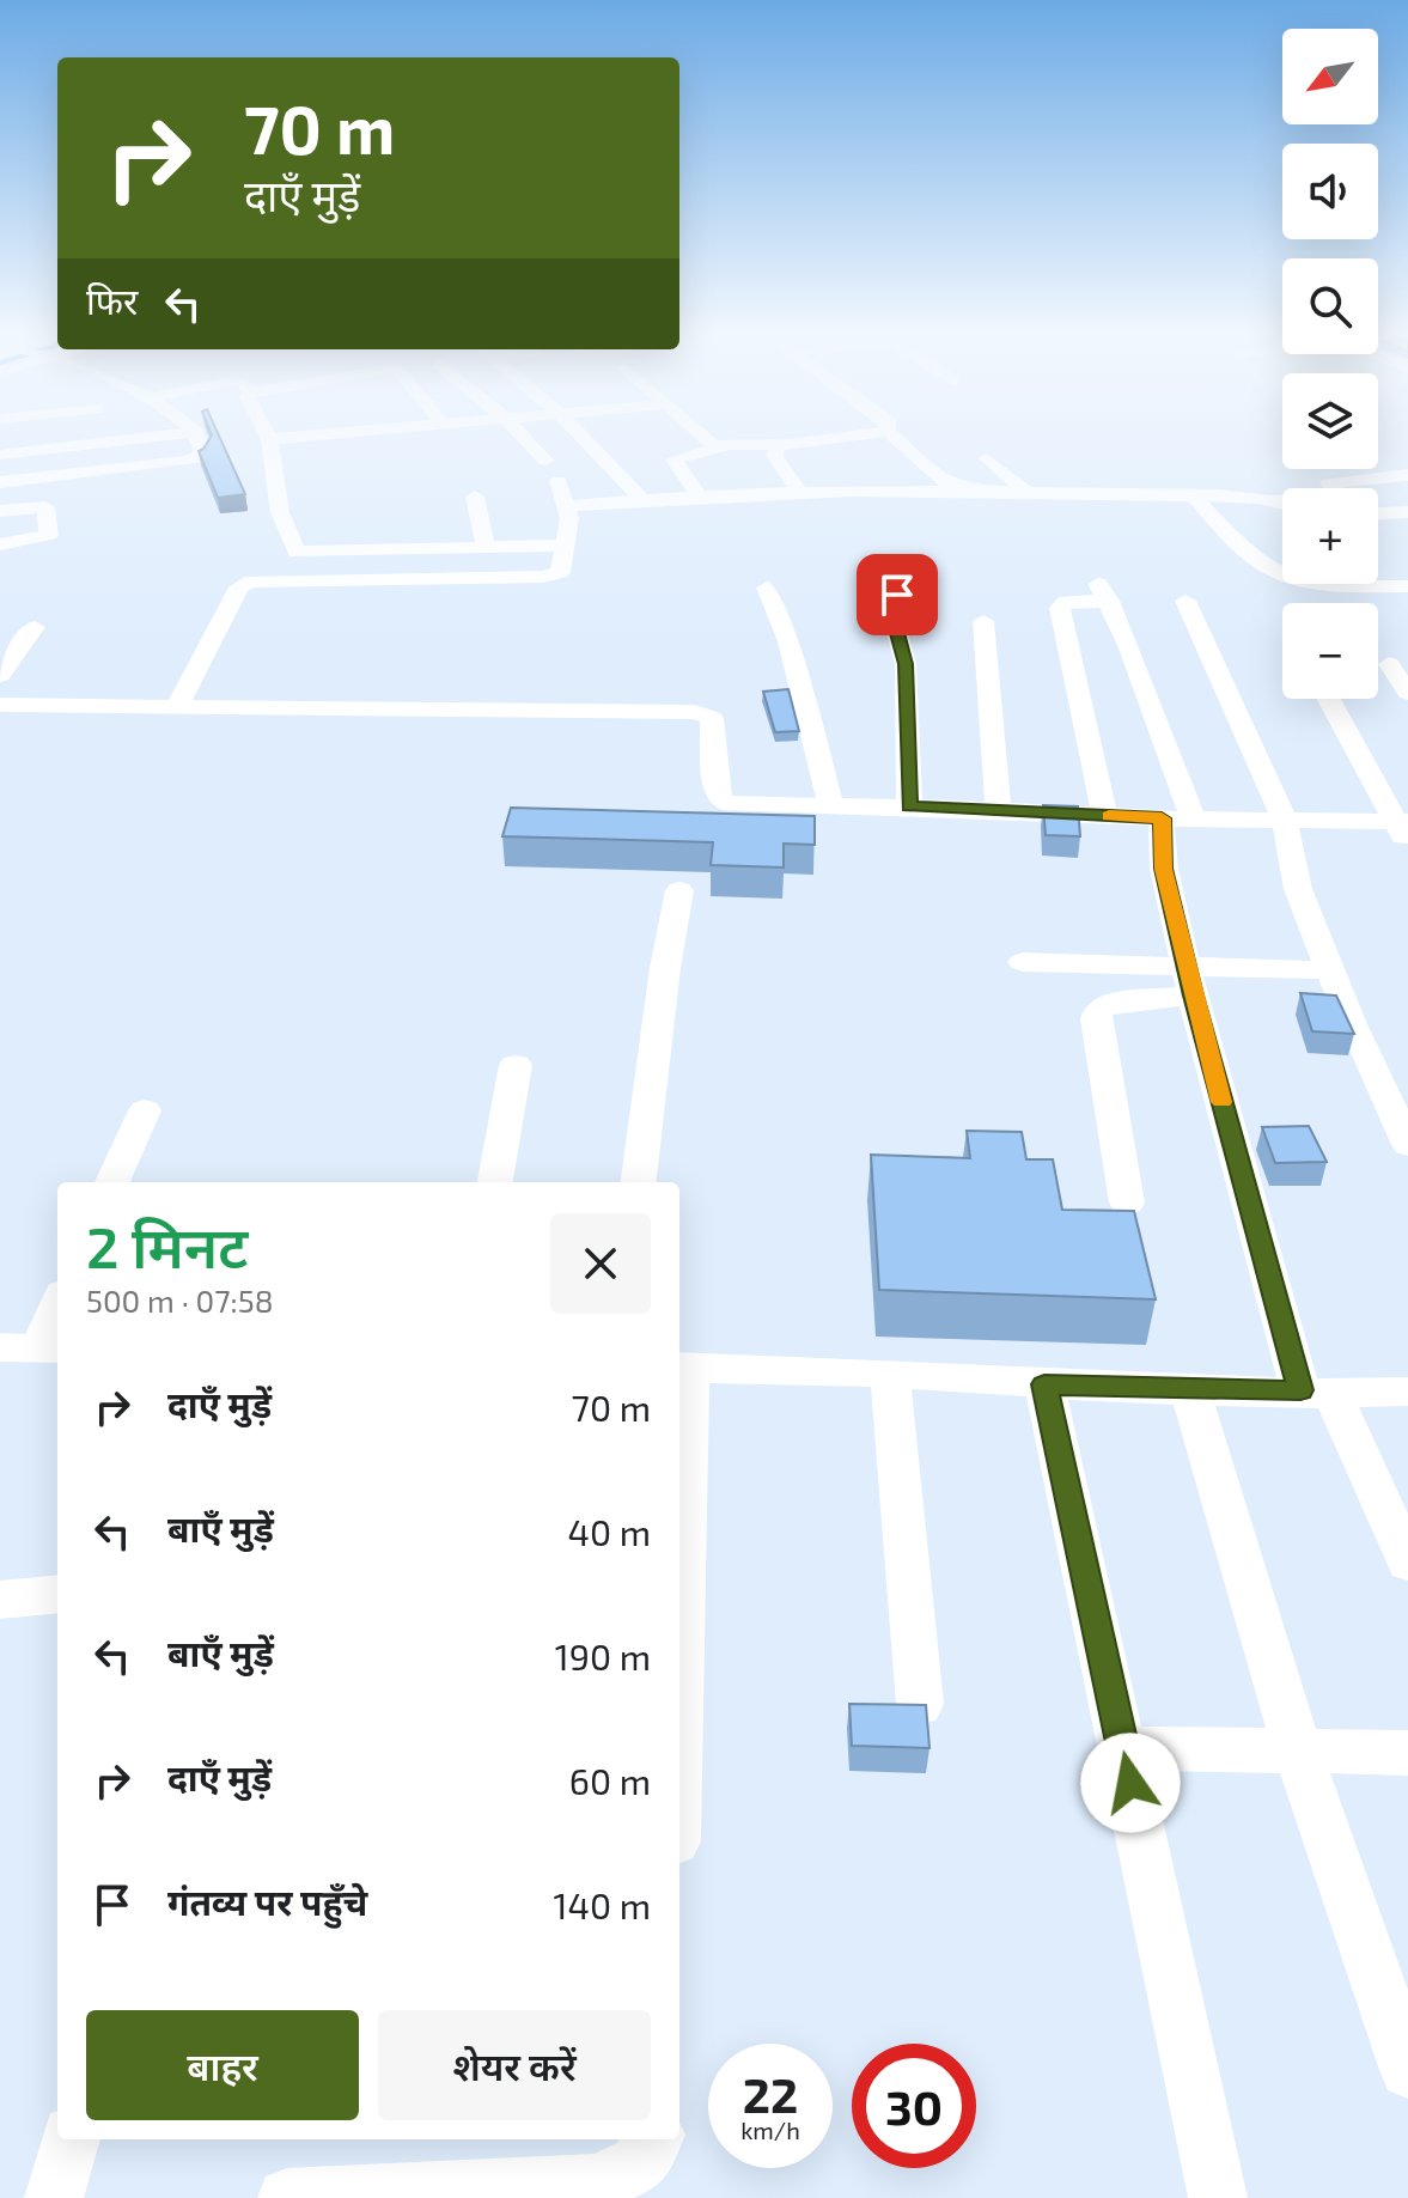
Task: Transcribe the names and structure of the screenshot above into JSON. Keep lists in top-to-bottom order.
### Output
{
  "north": "bottom left",
  "page": {
    "map_buttons": ["+", "−"],
    "turn": ["70 m", "दाएँ मुड़ें"],
    "then": "फिर",
    "heading": ["2 मिनट", "500 m · 07:58"],
    "list": [
      {
        "name": "दाएँ मुड़ें",
        "value": "70 m"
      },
      {
        "name": "बाएँ मुड़ें",
        "value": "40 m"
      },
      {
        "name": "बाएँ मुड़ें",
        "value": "190 m"
      },
      {
        "name": "दाएँ मुड़ें",
        "value": "60 m"
      },
      {
        "name": "गंतव्य पर पहुँचे",
        "value": "140 m"
      }
    ],
    "buttons": ["बाहर", "शेयर करें"],
    "speed": "22 km/h",
    "limit": "30"
  }
}
